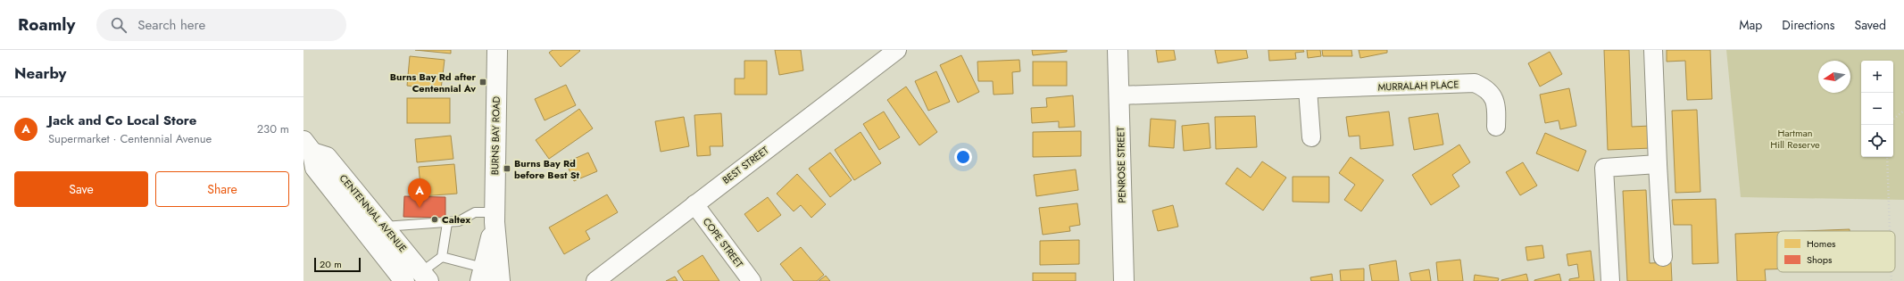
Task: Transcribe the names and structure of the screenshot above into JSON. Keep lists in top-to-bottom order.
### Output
{
  "streets": {
    "main road": ["BURNS BAY ROAD", "PENROSE STREET", "CENTENNIAL AVENUE"],
    "street": ["MURRALAH PLACE", "BEST STREET", "COPE STREET"]
  },
  "crossings": [
    ["MURRALAH PLACE", "PENROSE STREET"],
    ["BEST STREET", "COPE STREET"]
  ],
  "parks": ["Hartman Hill Reserve"],
  "places": {
    "transit": ["Burns Bay Rd after Centennial Av", "Burns Bay Rd before Best St"],
    "other": ["Caltex"]
  },
  "legend": ["Homes", "Shops"],
  "scale_bar": "20 m",
  "north": "left",
  "page": {
    "header": "Roamly",
    "search": "Search here",
    "nav": ["Map", "Directions", "Saved"],
    "heading": "Nearby",
    "map_buttons": ["+", "−"],
    "list": [
      {
        "mark": "A",
        "name": "Jack and Co Local Store",
        "note": "Supermarket · Centennial Avenue",
        "value": "230 m"
      }
    ],
    "buttons": ["Save", "Share"],
    "pins": "A",
    "scale": "20 m"
  }
}
